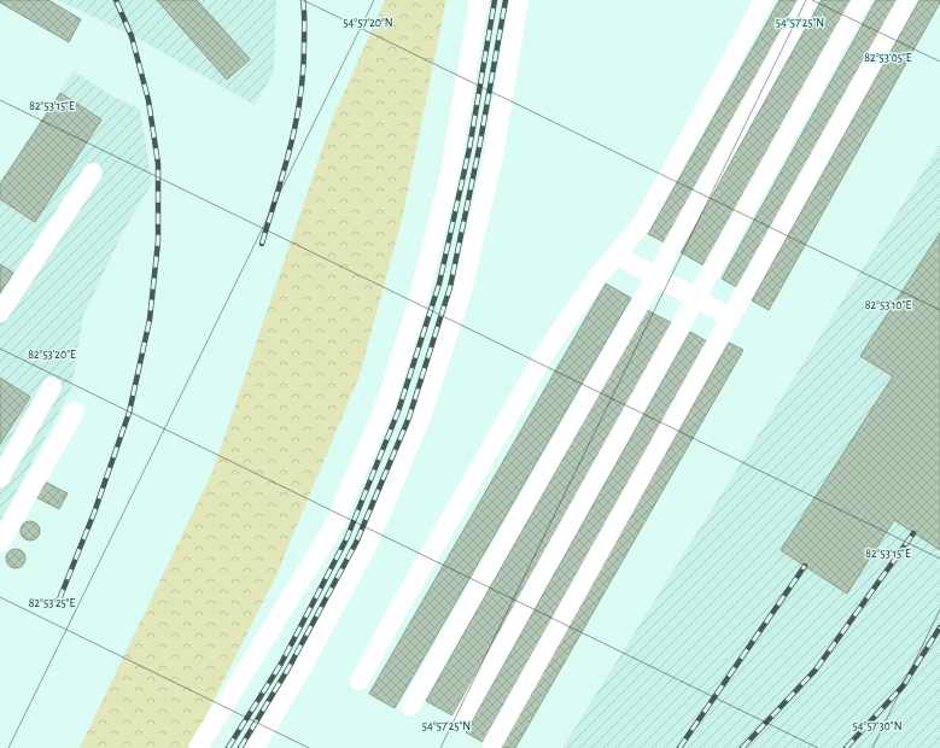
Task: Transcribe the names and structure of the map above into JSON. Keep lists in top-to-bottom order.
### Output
{
  "coordinates": [
    "54°57'20\"N",
    "54°57'25\"N",
    "82°53'05\"E",
    "82°53'15\"E",
    "82°53'10\"E",
    "82°53'20\"E",
    "82°53'25\"E",
    "54°57'30\"N"
  ]
}
